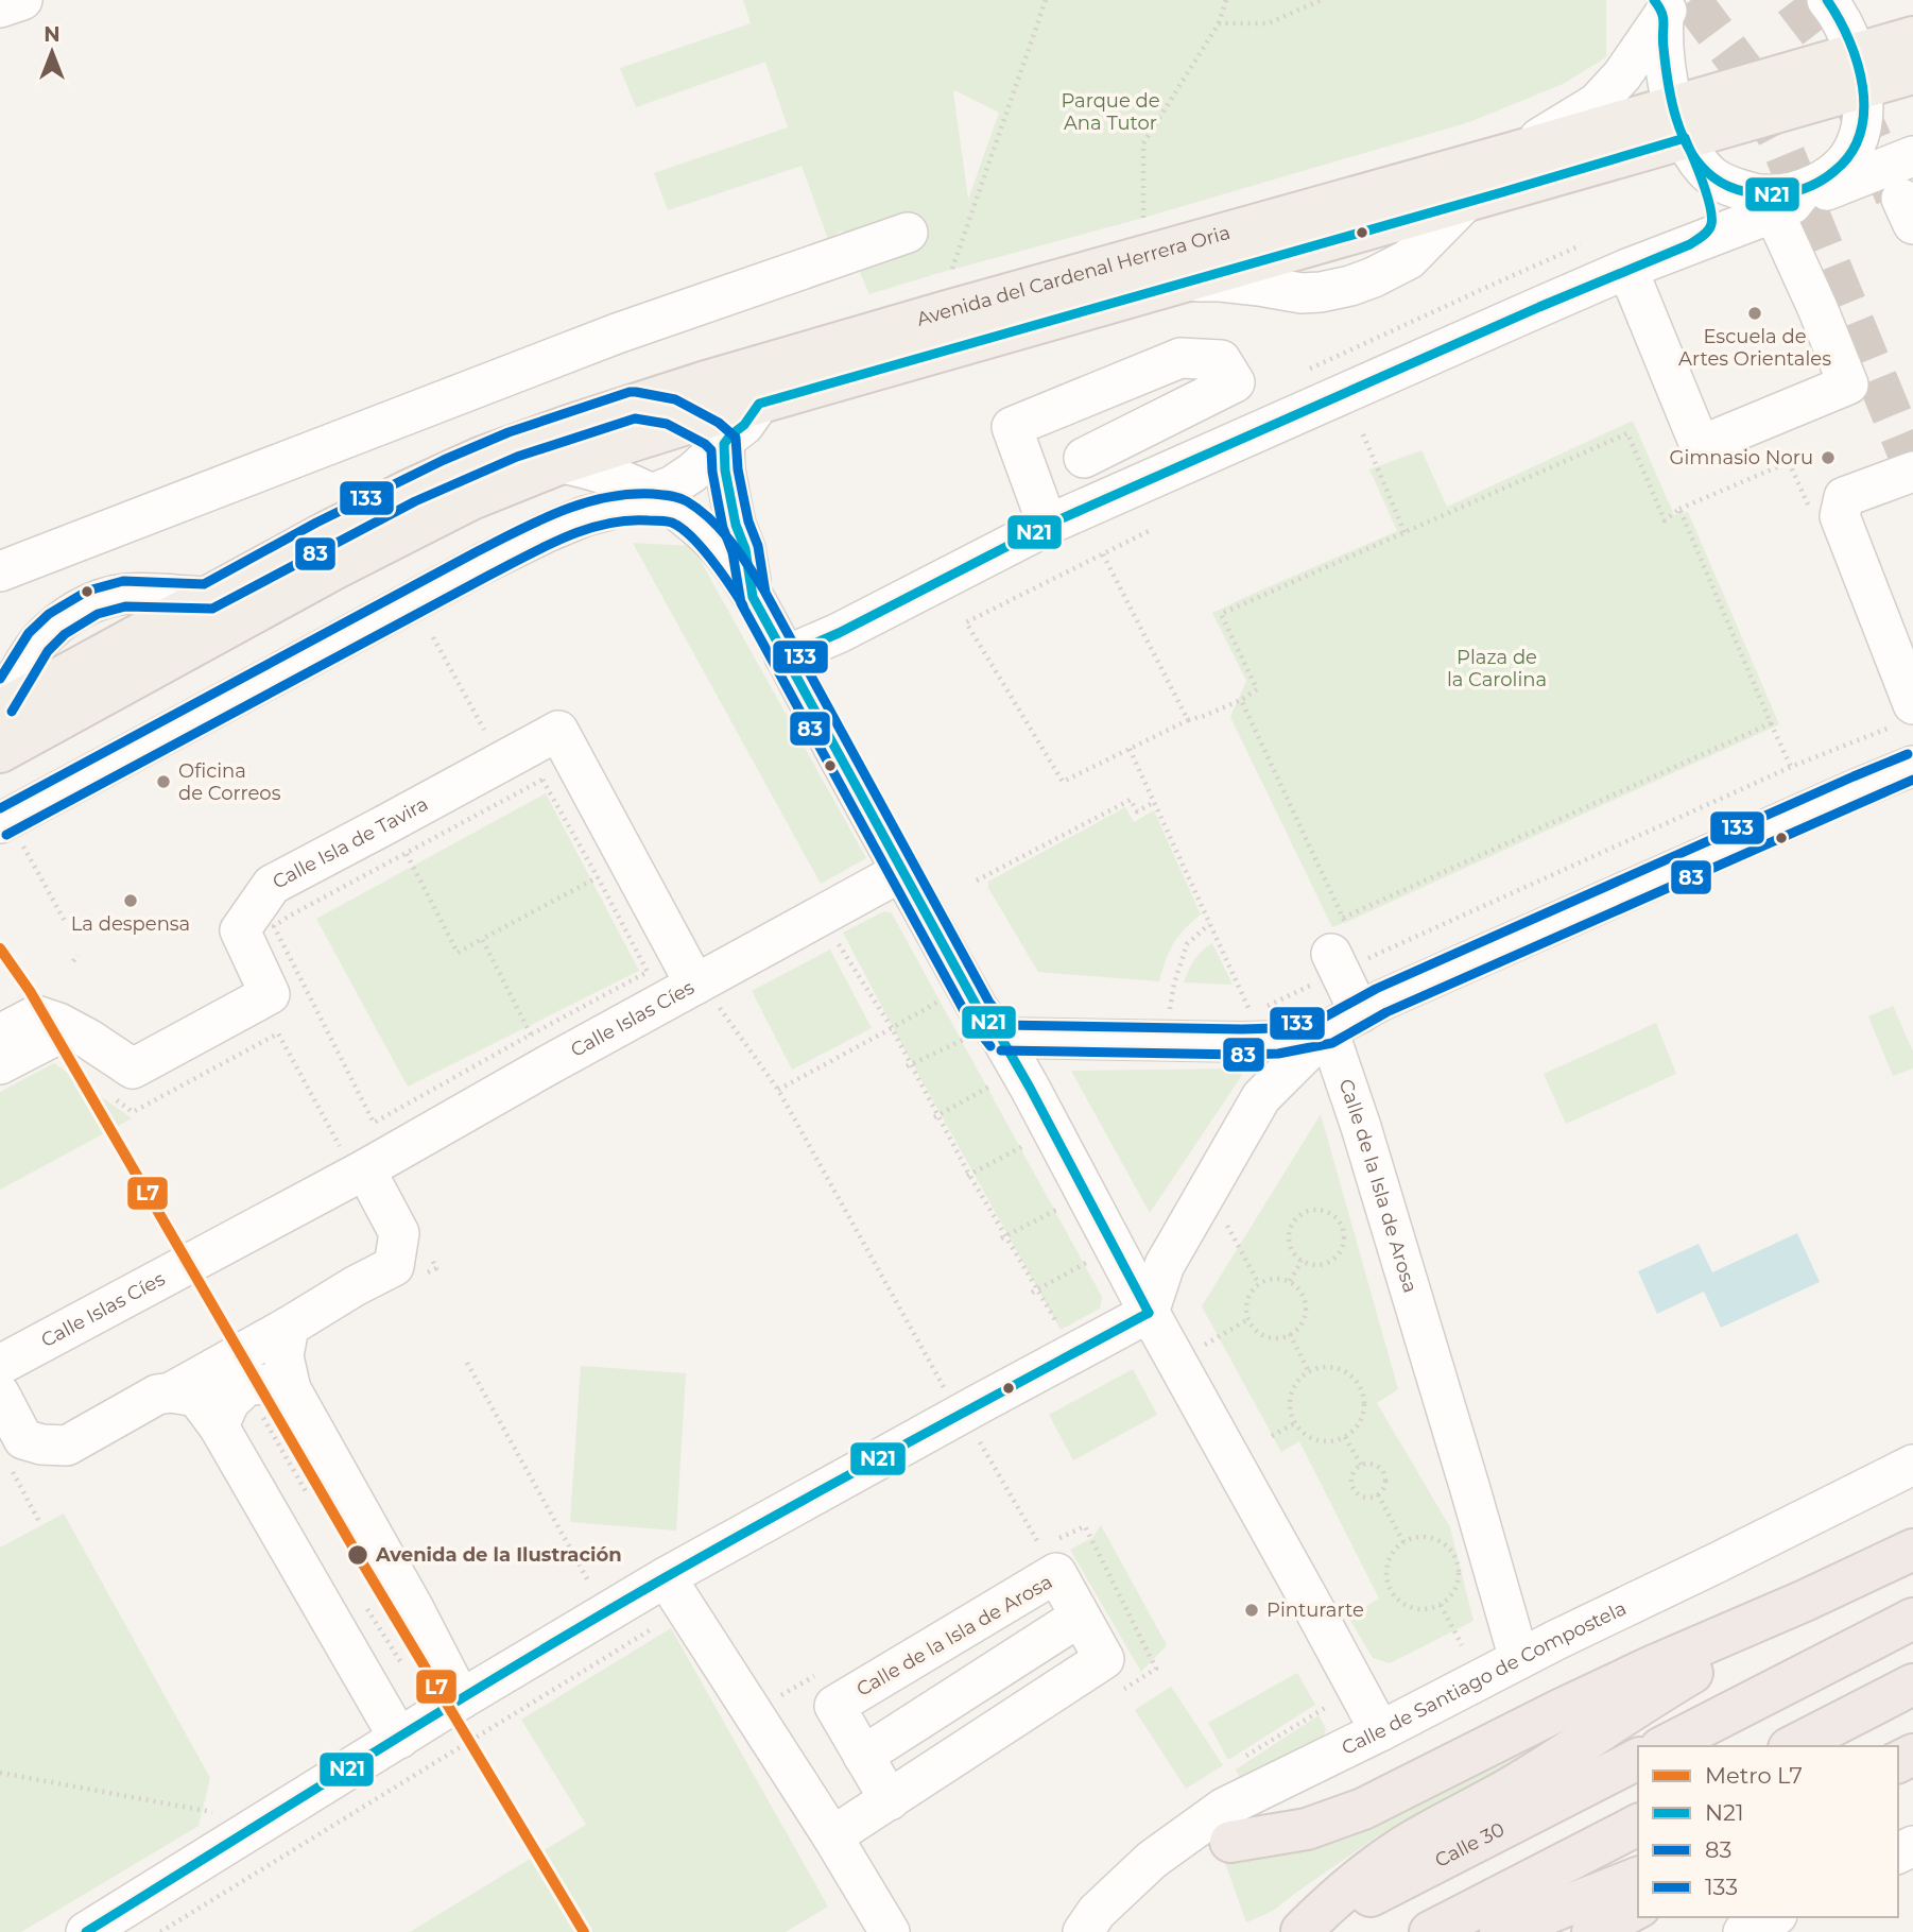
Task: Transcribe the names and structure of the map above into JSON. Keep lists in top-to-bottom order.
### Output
{
  "streets": {
    "highway": ["Calle 30"],
    "main road": ["Avenida del Cardenal Herrera Oria"],
    "street": [
      "Calle Isla de Tavira",
      "Calle Islas Cíes",
      "Calle de la Isla de Arosa",
      "Calle de Santiago de Compostela"
    ]
  },
  "crossings": [
    ["Calle Isla de Tavira", "Calle Islas Cíes"],
    ["Calle de la Isla de Arosa", "Calle de Santiago de Compostela"]
  ],
  "parks": ["Parque de Ana Tutor", "Plaza de la Carolina"],
  "places": [
    "Escuela de Artes Orientales",
    "Gimnasio Noru",
    "Oficina de Correos",
    "La despensa",
    "Avenida de la Ilustración",
    "Pinturarte"
  ],
  "lines": [
    "transit line N21",
    "transit line 133",
    "transit line 83",
    "metro line L7"
  ],
  "legend": [
    "Metro L7",
    "N21",
    "83",
    "133"
  ],
  "north": "top"
}
